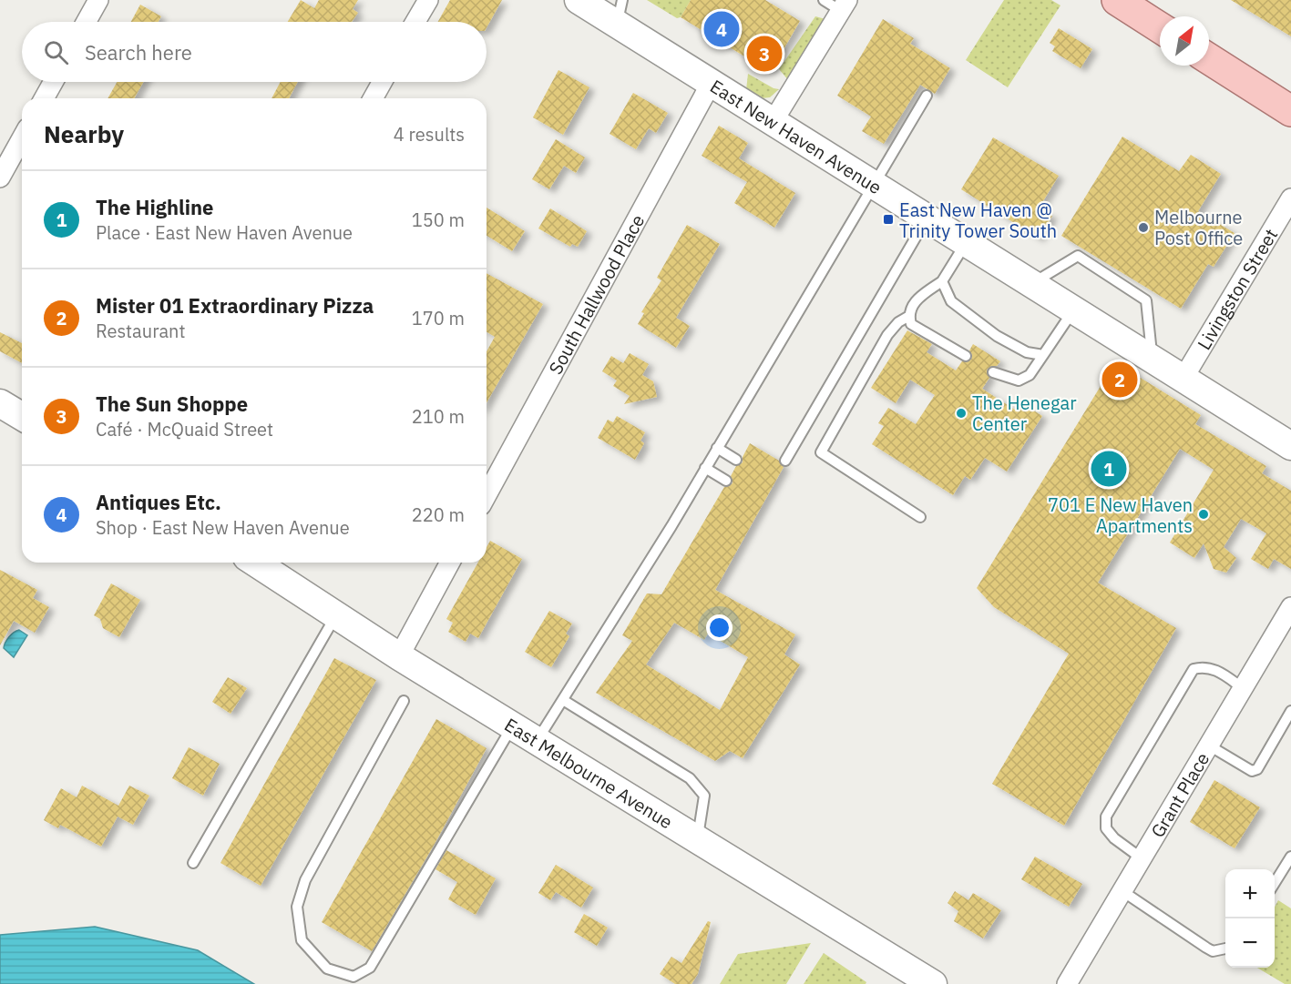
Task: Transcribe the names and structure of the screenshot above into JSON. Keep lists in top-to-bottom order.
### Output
{
  "streets": {
    "street": [
      "East New Haven Avenue",
      "Livingston Street",
      "South Hallwood Place",
      "East Melbourne Avenue",
      "Grant Place"
    ]
  },
  "crossings": [
    ["East New Haven Avenue", "Livingston Street"],
    ["East New Haven Avenue", "South Hallwood Place"]
  ],
  "places": {
    "transit": ["East New Haven @ Trinity Tower South"],
    "other": ["Melbourne Post Office", "The Henegar Center", "701 E New Haven Apartments"]
  },
  "north": "top right",
  "page": {
    "pins": [
      "4",
      "3",
      "2",
      "1"
    ],
    "search": "Search here",
    "heading": ["Nearby", "4 results"],
    "list": [
      {
        "mark": "1",
        "name": "The Highline",
        "note": "Place · East New Haven Avenue",
        "value": "150 m"
      },
      {
        "mark": "2",
        "name": "Mister 01 Extraordinary Pizza",
        "note": "Restaurant",
        "value": "170 m"
      },
      {
        "mark": "3",
        "name": "The Sun Shoppe",
        "note": "Café · McQuaid Street",
        "value": "210 m"
      },
      {
        "mark": "4",
        "name": "Antiques Etc.",
        "note": "Shop · East New Haven Avenue",
        "value": "220 m"
      }
    ],
    "map_buttons": ["+", "−"]
  }
}
